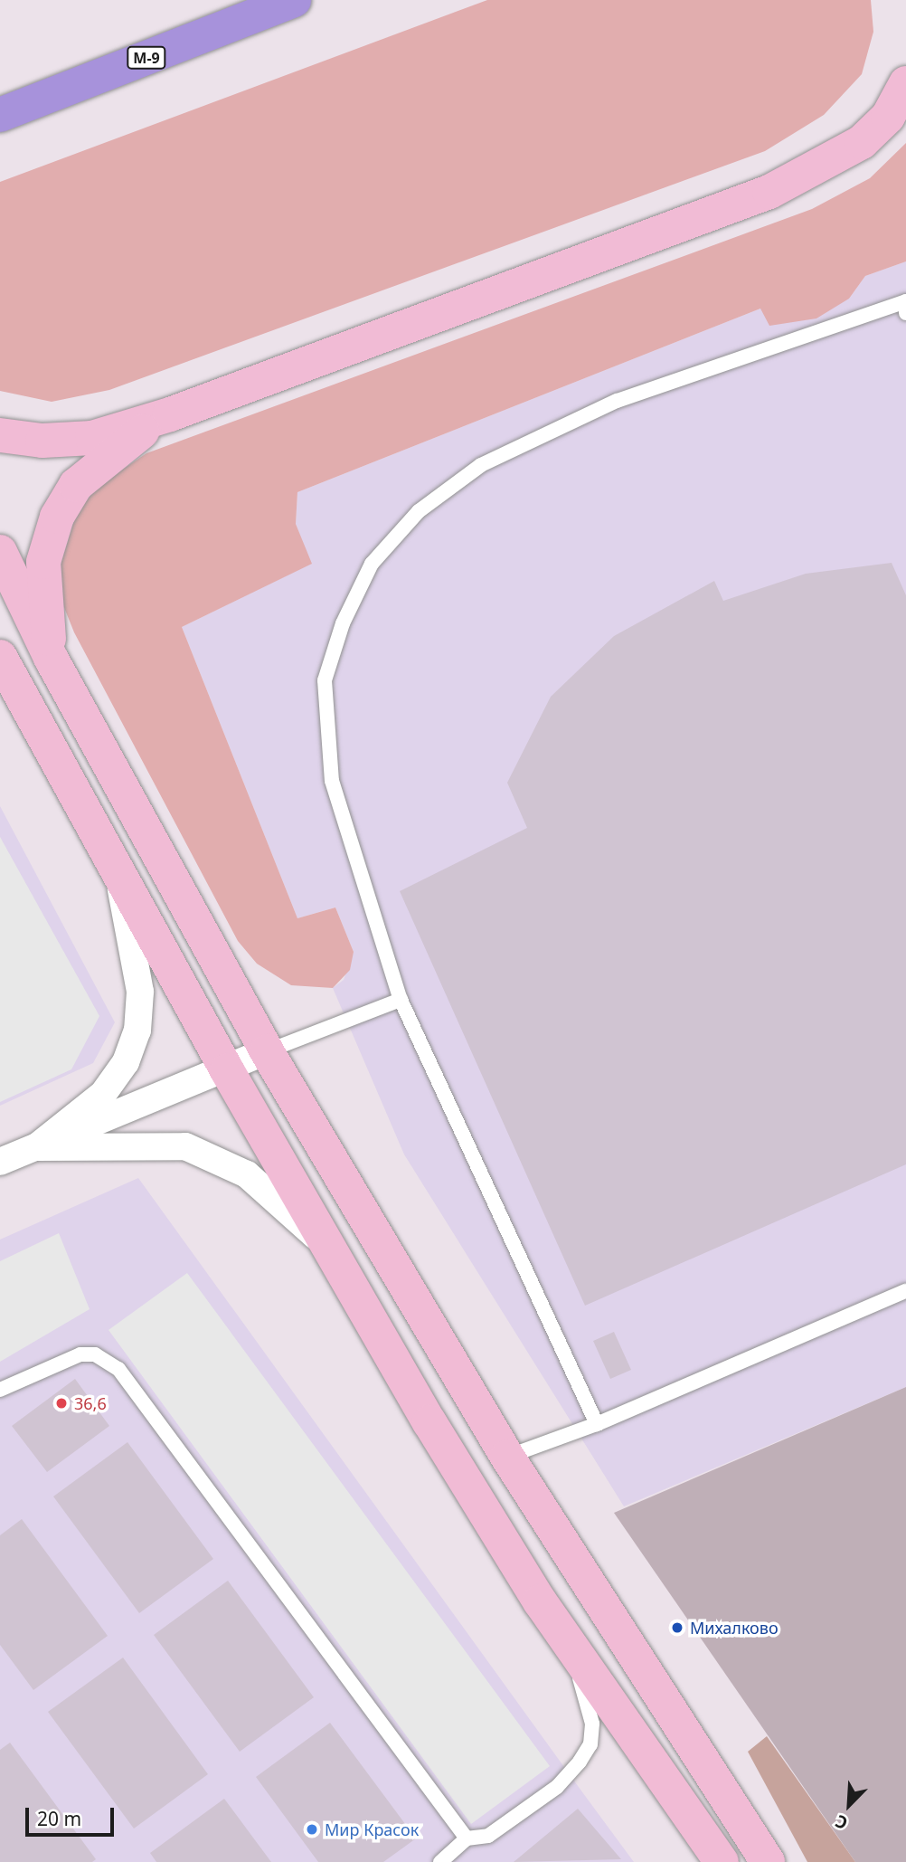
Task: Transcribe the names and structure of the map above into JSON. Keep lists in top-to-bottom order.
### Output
{
  "streets": {
    "highway": ["М-9"]
  },
  "places": ["36,6", "Михалково", "Мир Красок"],
  "scale_bar": "20 m",
  "north": "bottom left"
}
